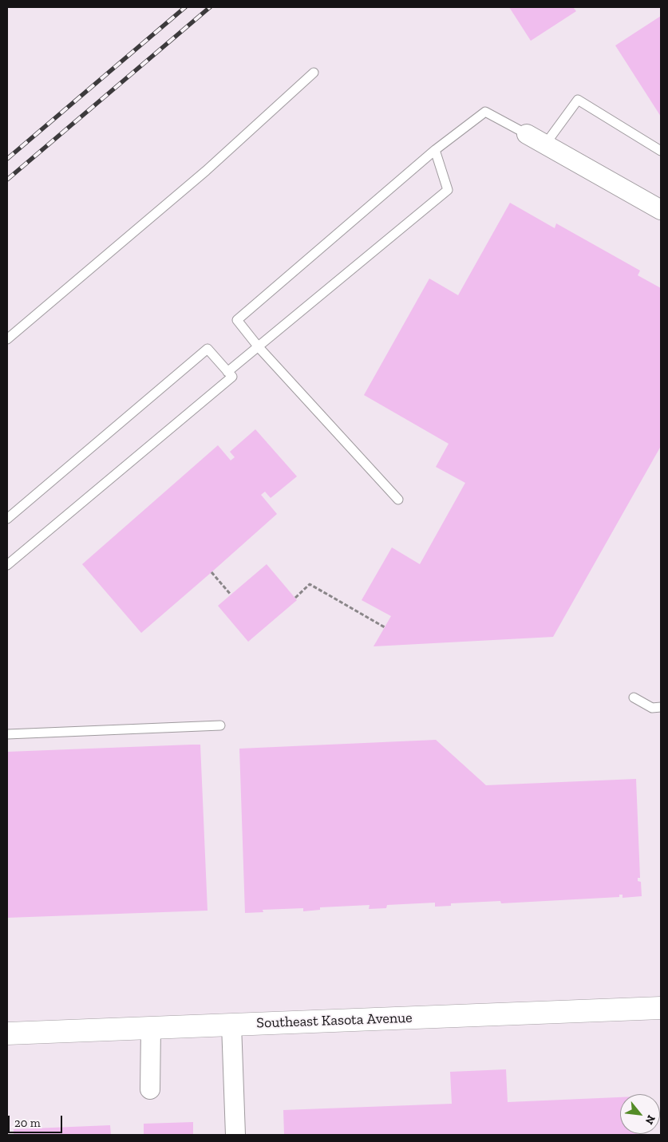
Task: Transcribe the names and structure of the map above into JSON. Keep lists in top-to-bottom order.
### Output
{
  "streets": {
    "street": ["Southeast Kasota Avenue"]
  },
  "scale_bar": "20 m",
  "north": "bottom right"
}
